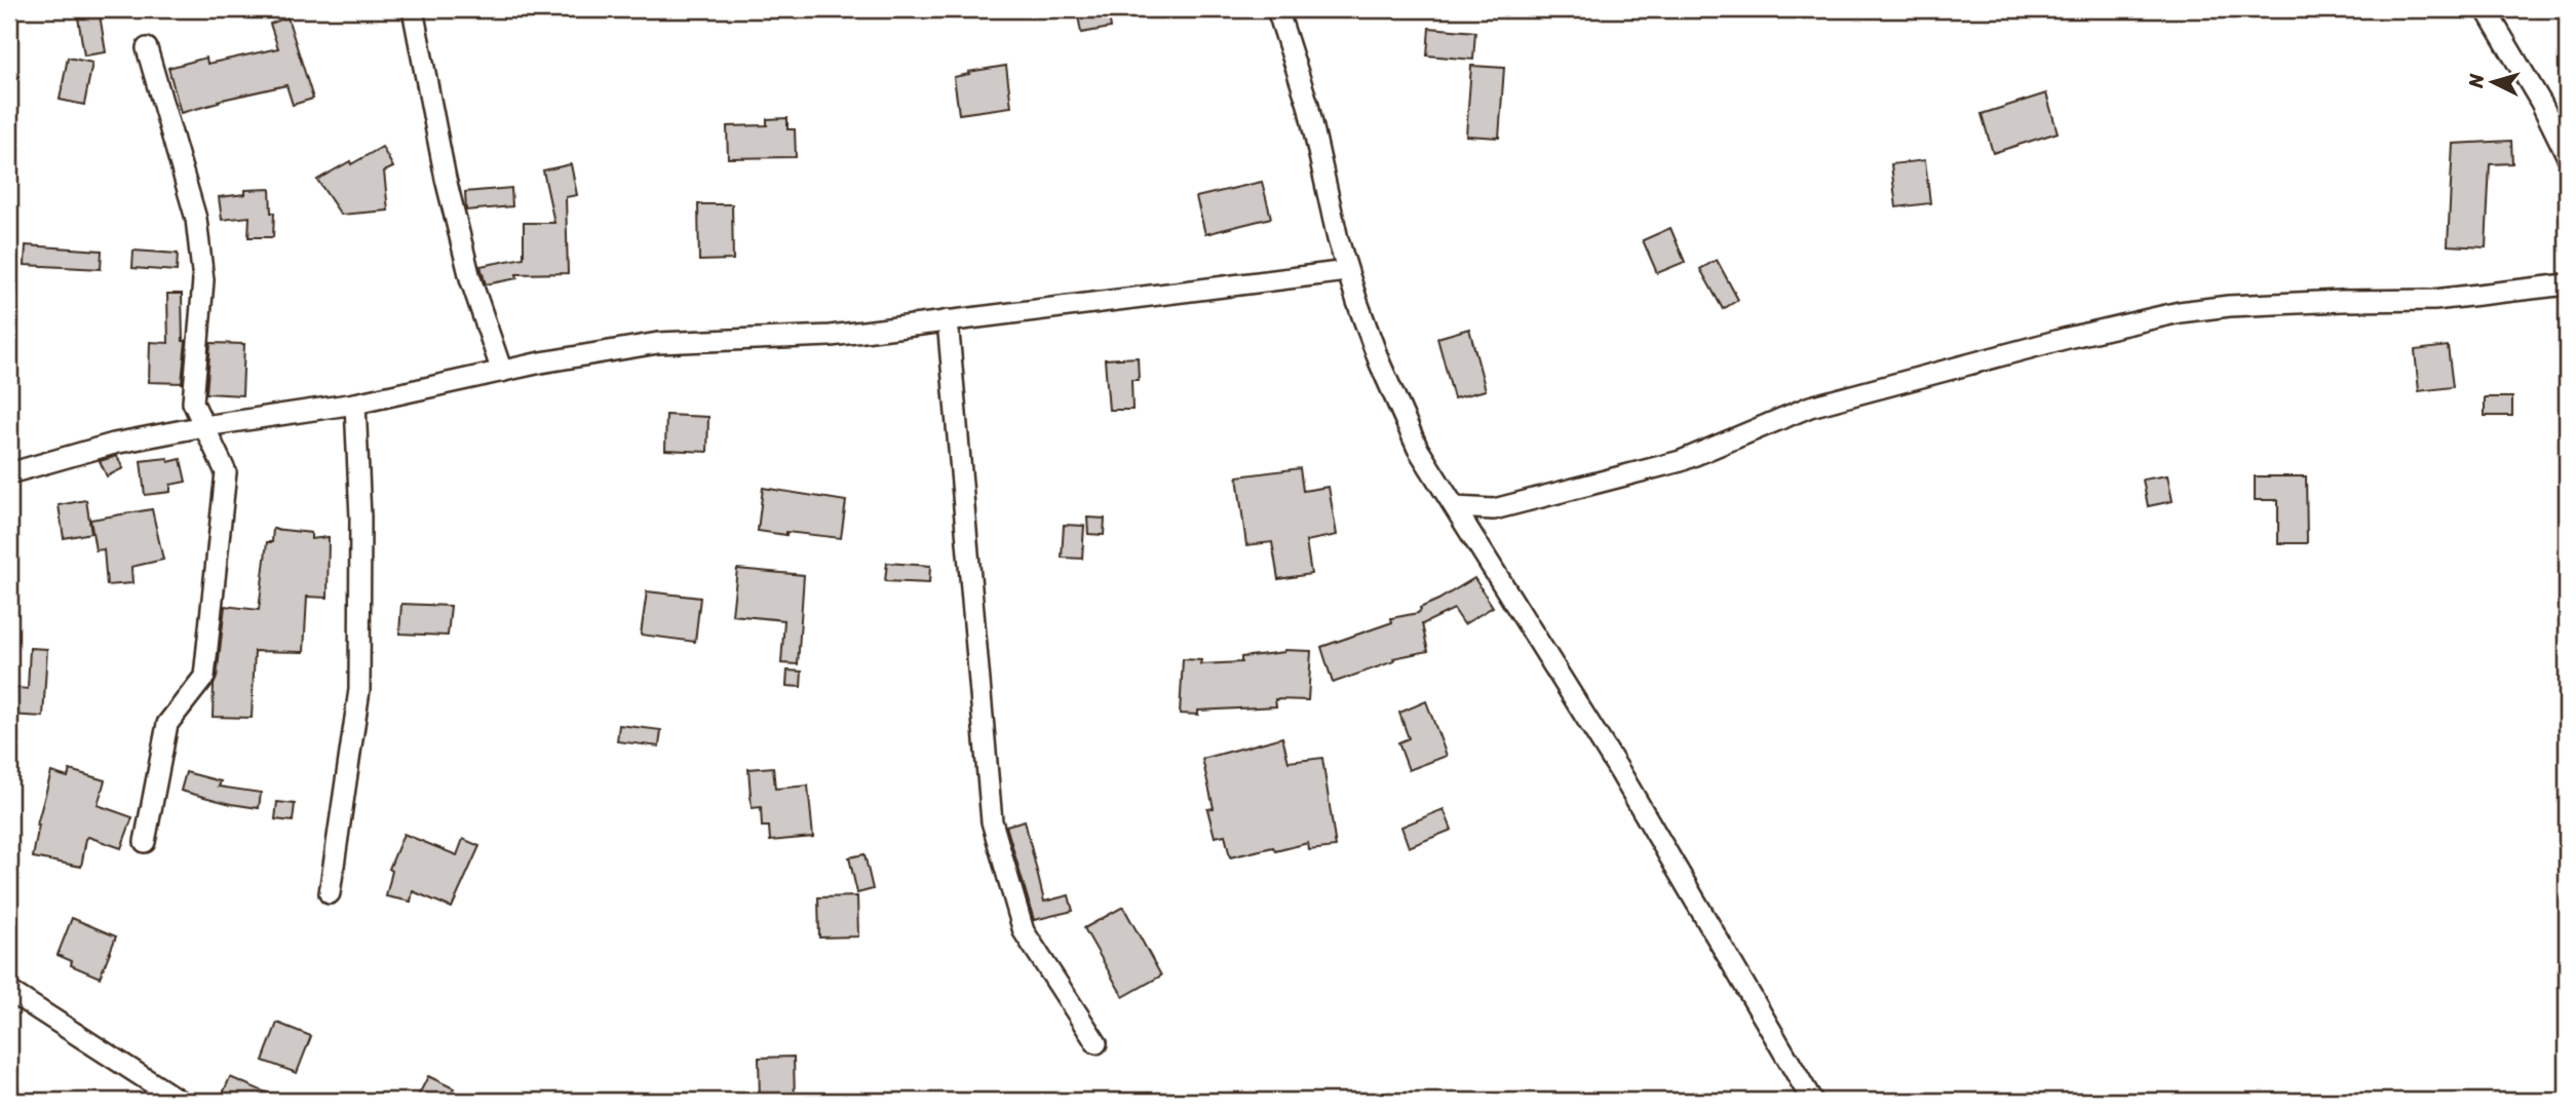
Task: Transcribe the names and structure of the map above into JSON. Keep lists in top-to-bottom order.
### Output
{
  "north": "left"
}
